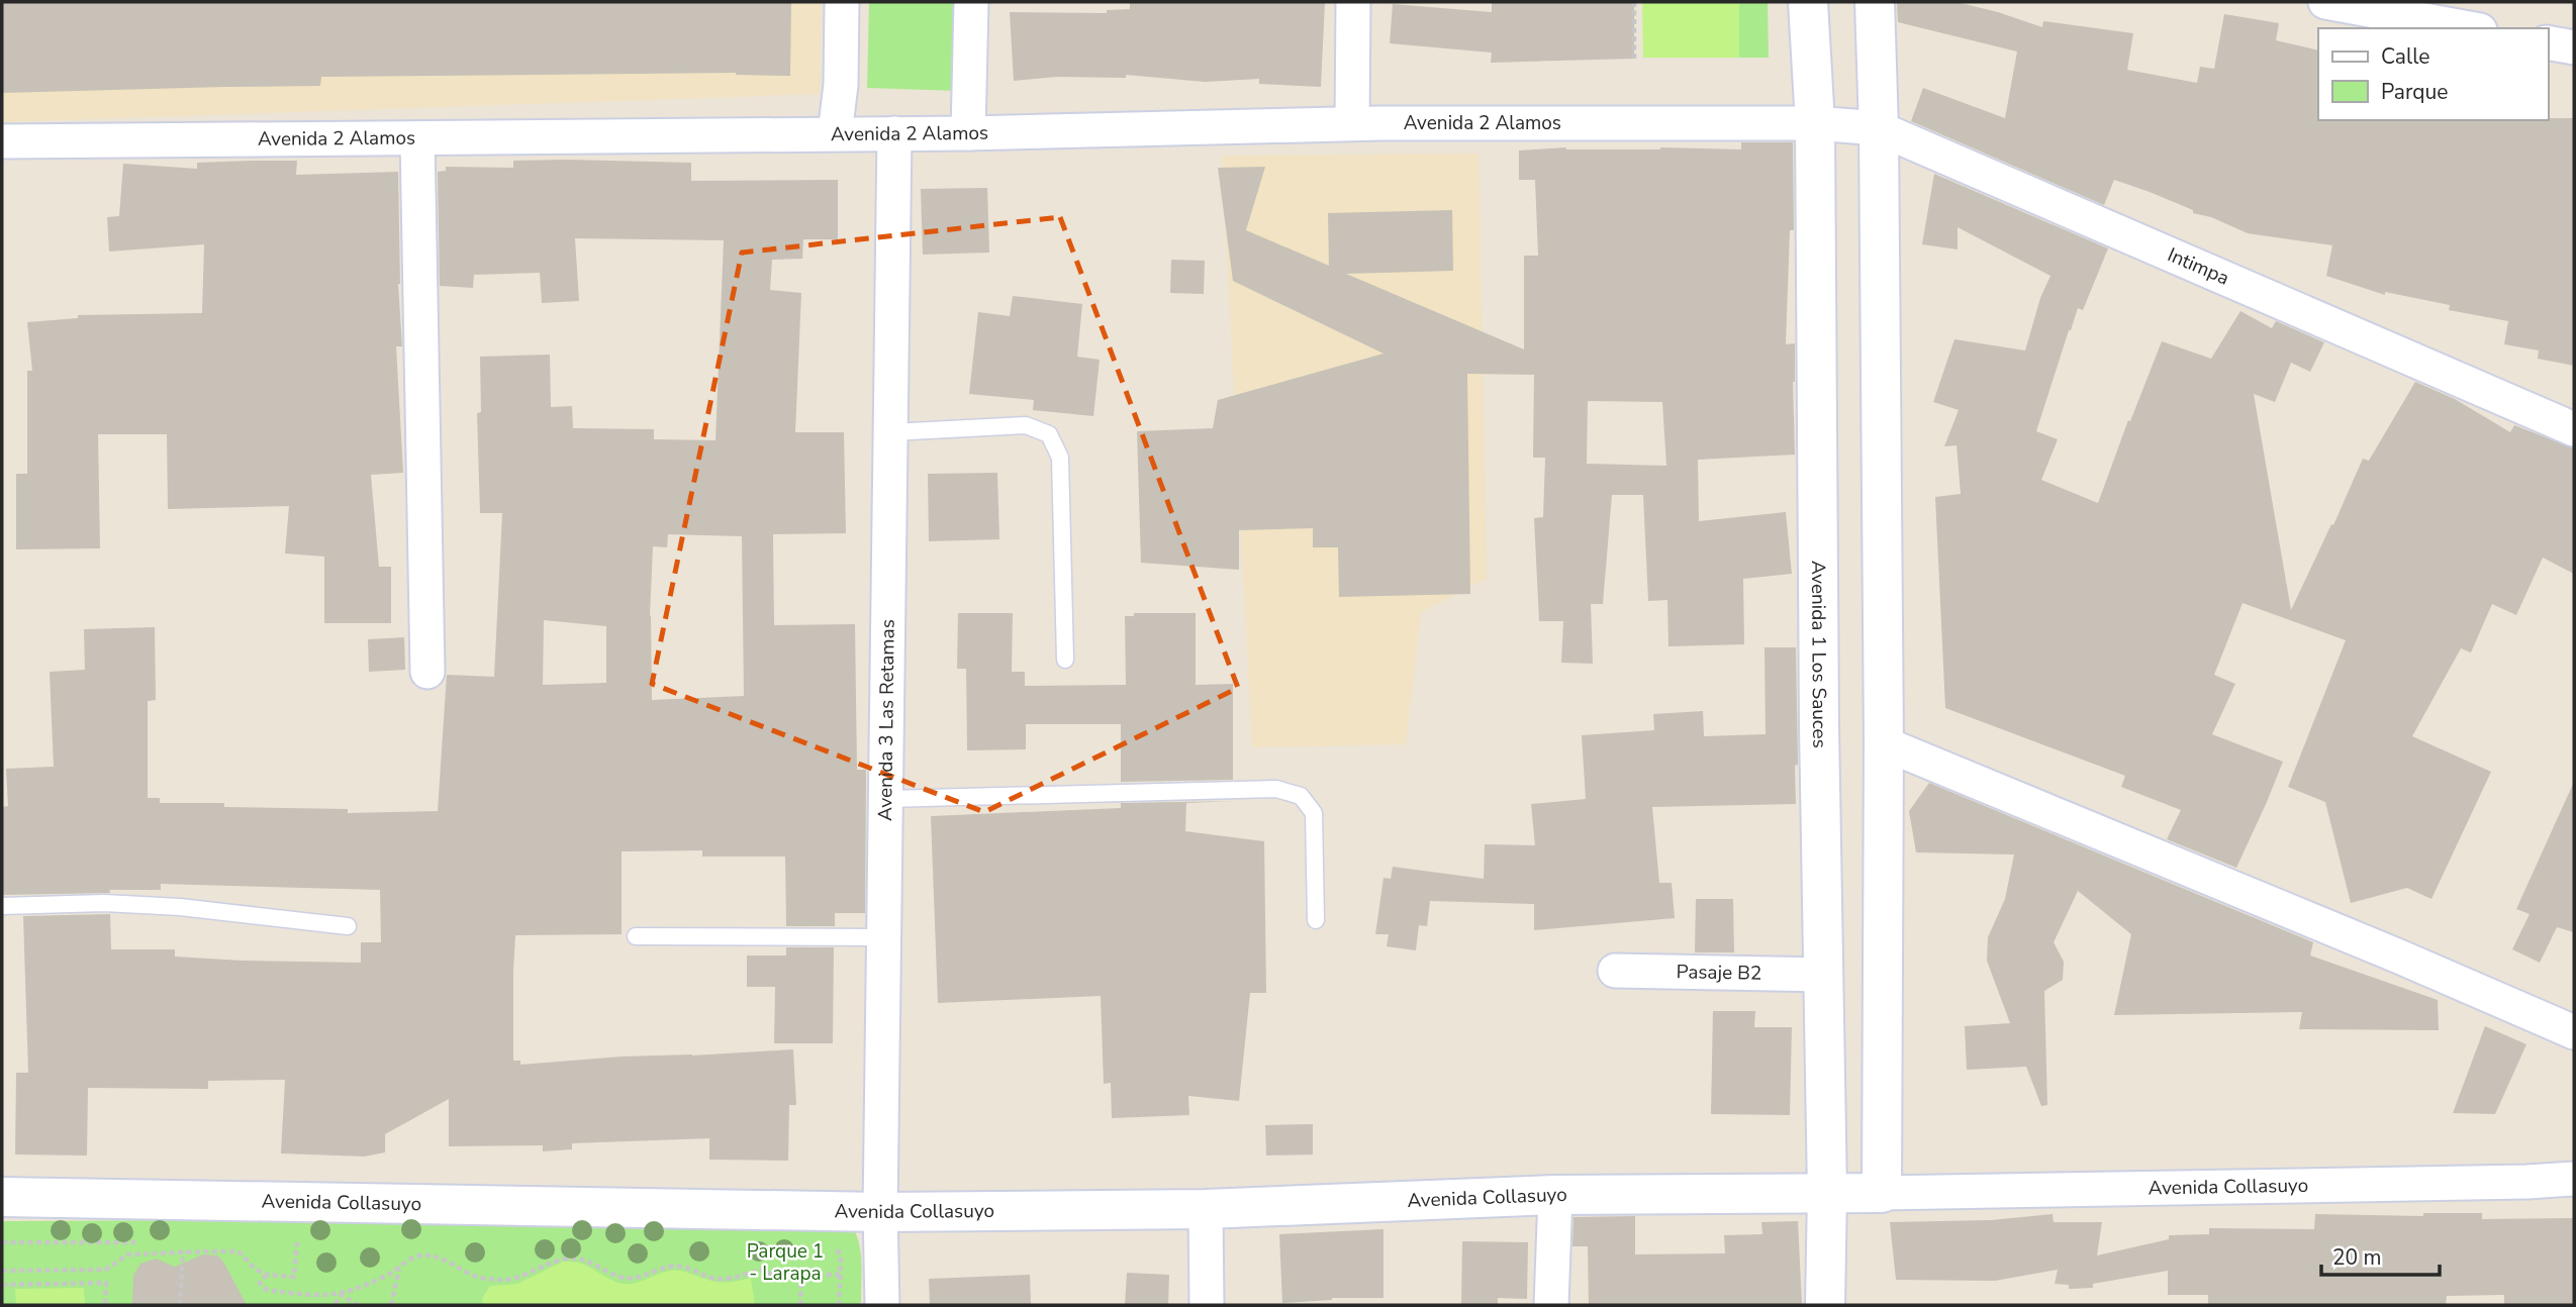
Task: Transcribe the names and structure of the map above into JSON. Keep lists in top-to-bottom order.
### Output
{
  "streets": {
    "street": [
      "Avenida 2 Alamos",
      "Intimpa",
      "Avenida 1 Los Sauces",
      "Avenida 3 Las Retamas",
      "Pasaje B2",
      "Avenida Collasuyo"
    ]
  },
  "crossings": [
    ["Avenida 2 Alamos", "Intimpa"],
    ["Avenida 2 Alamos", "Avenida 1 Los Sauces"],
    ["Avenida 2 Alamos", "Avenida 3 Las Retamas"],
    ["Intimpa", "Avenida 1 Los Sauces"],
    ["Avenida 1 Los Sauces", "Pasaje B2"],
    ["Avenida 1 Los Sauces", "Avenida Collasuyo"],
    ["Avenida 3 Las Retamas", "Avenida Collasuyo"]
  ],
  "parks": ["Parque 1 - Larapa"],
  "legend": ["Calle", "Parque"],
  "scale_bar": "20 m"
}
